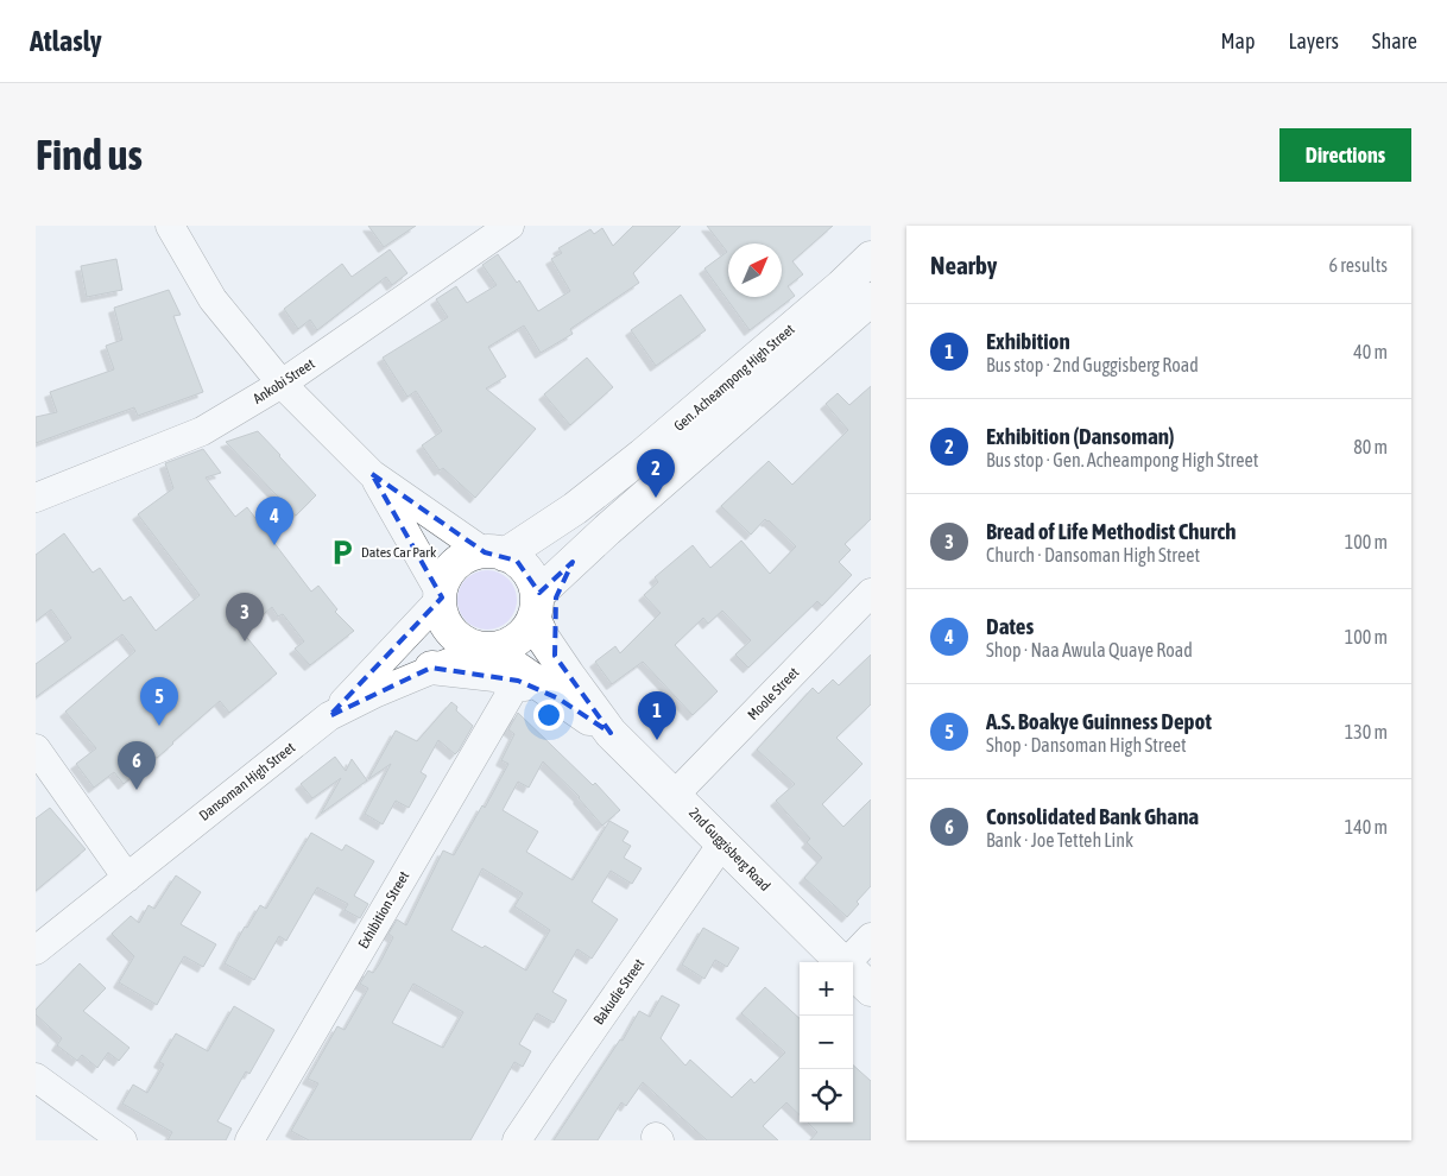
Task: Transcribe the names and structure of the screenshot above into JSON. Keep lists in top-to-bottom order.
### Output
{
  "streets": {
    "main road": ["Gen. Acheampong High Street", "2nd Guggisberg Road"],
    "street": [
      "Ankobi Street",
      "Moole Street",
      "Dansoman High Street",
      "Exhibition Street",
      "Bakudie Street"
    ]
  },
  "crossings": [
    ["Gen. Acheampong High Street", "Dansoman High Street"],
    ["Gen. Acheampong High Street", "2nd Guggisberg Road"],
    ["Moole Street", "2nd Guggisberg Road"],
    ["Dansoman High Street", "2nd Guggisberg Road"],
    ["2nd Guggisberg Road", "Bakudie Street"]
  ],
  "places": {
    "parking": ["Dates Car Park"]
  },
  "north": "top right",
  "page": {
    "header": "Atlasly",
    "nav": ["Map", "Layers", "Share"],
    "buttons": "Directions",
    "title": "Find us",
    "heading": ["Nearby", "6 results"],
    "list": [
      {
        "mark": "1",
        "name": "Exhibition",
        "note": "Bus stop · 2nd Guggisberg Road",
        "value": "40 m"
      },
      {
        "mark": "2",
        "name": "Exhibition (Dansoman)",
        "note": "Bus stop · Gen. Acheampong High Street",
        "value": "80 m"
      },
      {
        "mark": "3",
        "name": "Bread of Life Methodist Church",
        "note": "Church · Dansoman High Street",
        "value": "100 m"
      },
      {
        "mark": "4",
        "name": "Dates",
        "note": "Shop · Naa Awula Quaye Road",
        "value": "100 m"
      },
      {
        "mark": "5",
        "name": "A.S. Boakye Guinness Depot",
        "note": "Shop · Dansoman High Street",
        "value": "130 m"
      },
      {
        "mark": "6",
        "name": "Consolidated Bank Ghana",
        "note": "Bank · Joe Tetteh Link",
        "value": "140 m"
      }
    ],
    "pins": [
      "2",
      "4",
      "3",
      "5",
      "1",
      "6"
    ],
    "map_buttons": ["+", "−"]
  }
}
